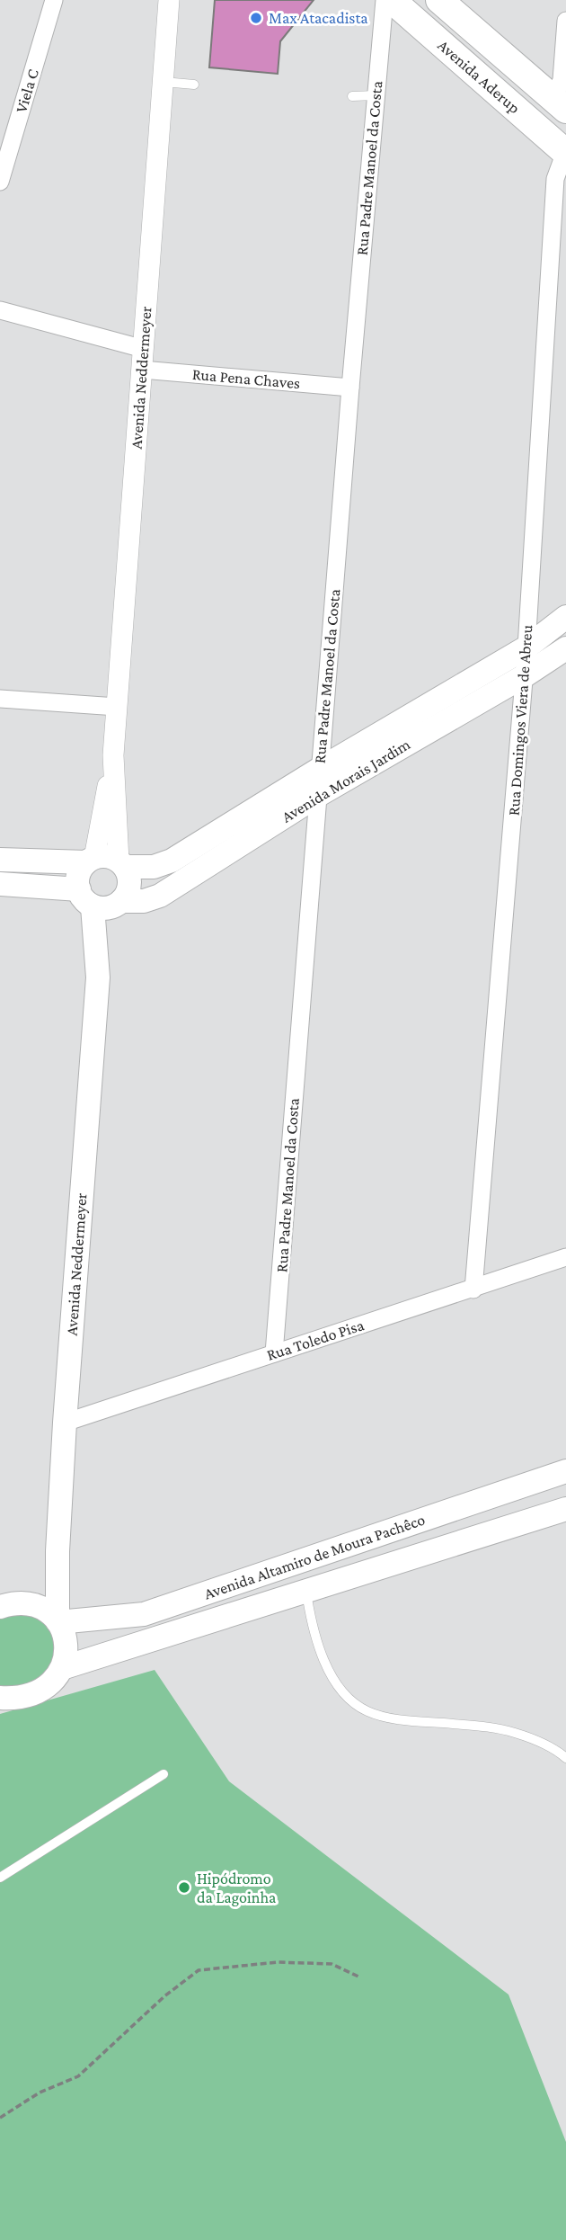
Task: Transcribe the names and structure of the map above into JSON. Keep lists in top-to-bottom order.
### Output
{
  "streets": {
    "main road": [
      "Avenida Aderup",
      "Avenida Neddermeyer",
      "Avenida Morais Jardim",
      "Avenida Altamiro de Moura Pachêco"
    ],
    "street": [
      "Viela C",
      "Rua Padre Manoel da Costa",
      "Rua Pena Chaves",
      "Rua Domingos Viera de Abreu",
      "Rua Toledo Pisa"
    ]
  },
  "crossings": [
    ["Avenida Aderup", "Rua Domingos Viera de Abreu"],
    ["Rua Padre Manoel da Costa", "Rua Pena Chaves"],
    ["Rua Padre Manoel da Costa", "Avenida Morais Jardim"],
    ["Rua Padre Manoel da Costa", "Rua Toledo Pisa"],
    ["Avenida Neddermeyer", "Rua Pena Chaves"],
    ["Avenida Neddermeyer", "Avenida Morais Jardim"],
    ["Avenida Neddermeyer", "Rua Toledo Pisa"],
    ["Avenida Neddermeyer", "Avenida Altamiro de Moura Pachêco"],
    ["Rua Domingos Viera de Abreu", "Avenida Morais Jardim"],
    ["Rua Domingos Viera de Abreu", "Rua Toledo Pisa"]
  ],
  "places": ["Max Atacadista", "Hipódromo da Lagoinha"]
}
